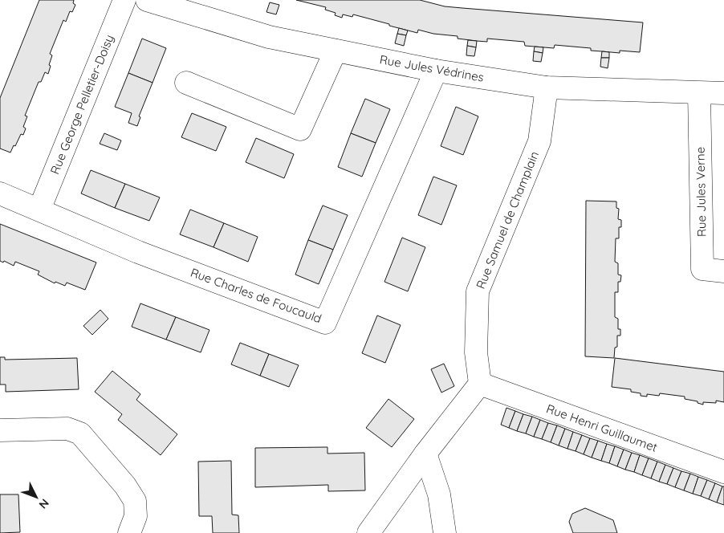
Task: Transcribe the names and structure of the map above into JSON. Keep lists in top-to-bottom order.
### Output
{
  "streets": {
    "street": [
      "Rue Jules Védrines",
      "Rue George Pelletier-Doisy",
      "Rue Jules Verne",
      "Rue Samuel de Champlain",
      "Rue Charles de Foucauld",
      "Rue Henri Guillaumet"
    ]
  },
  "crossings": [
    ["Rue Jules Védrines", "Rue Jules Verne"],
    ["Rue Jules Védrines", "Rue Samuel de Champlain"],
    ["Rue Jules Védrines", "Rue Charles de Foucauld"],
    ["Rue George Pelletier-Doisy", "Rue Charles de Foucauld"],
    ["Rue Samuel de Champlain", "Rue Henri Guillaumet"]
  ],
  "north": "bottom right"
}
